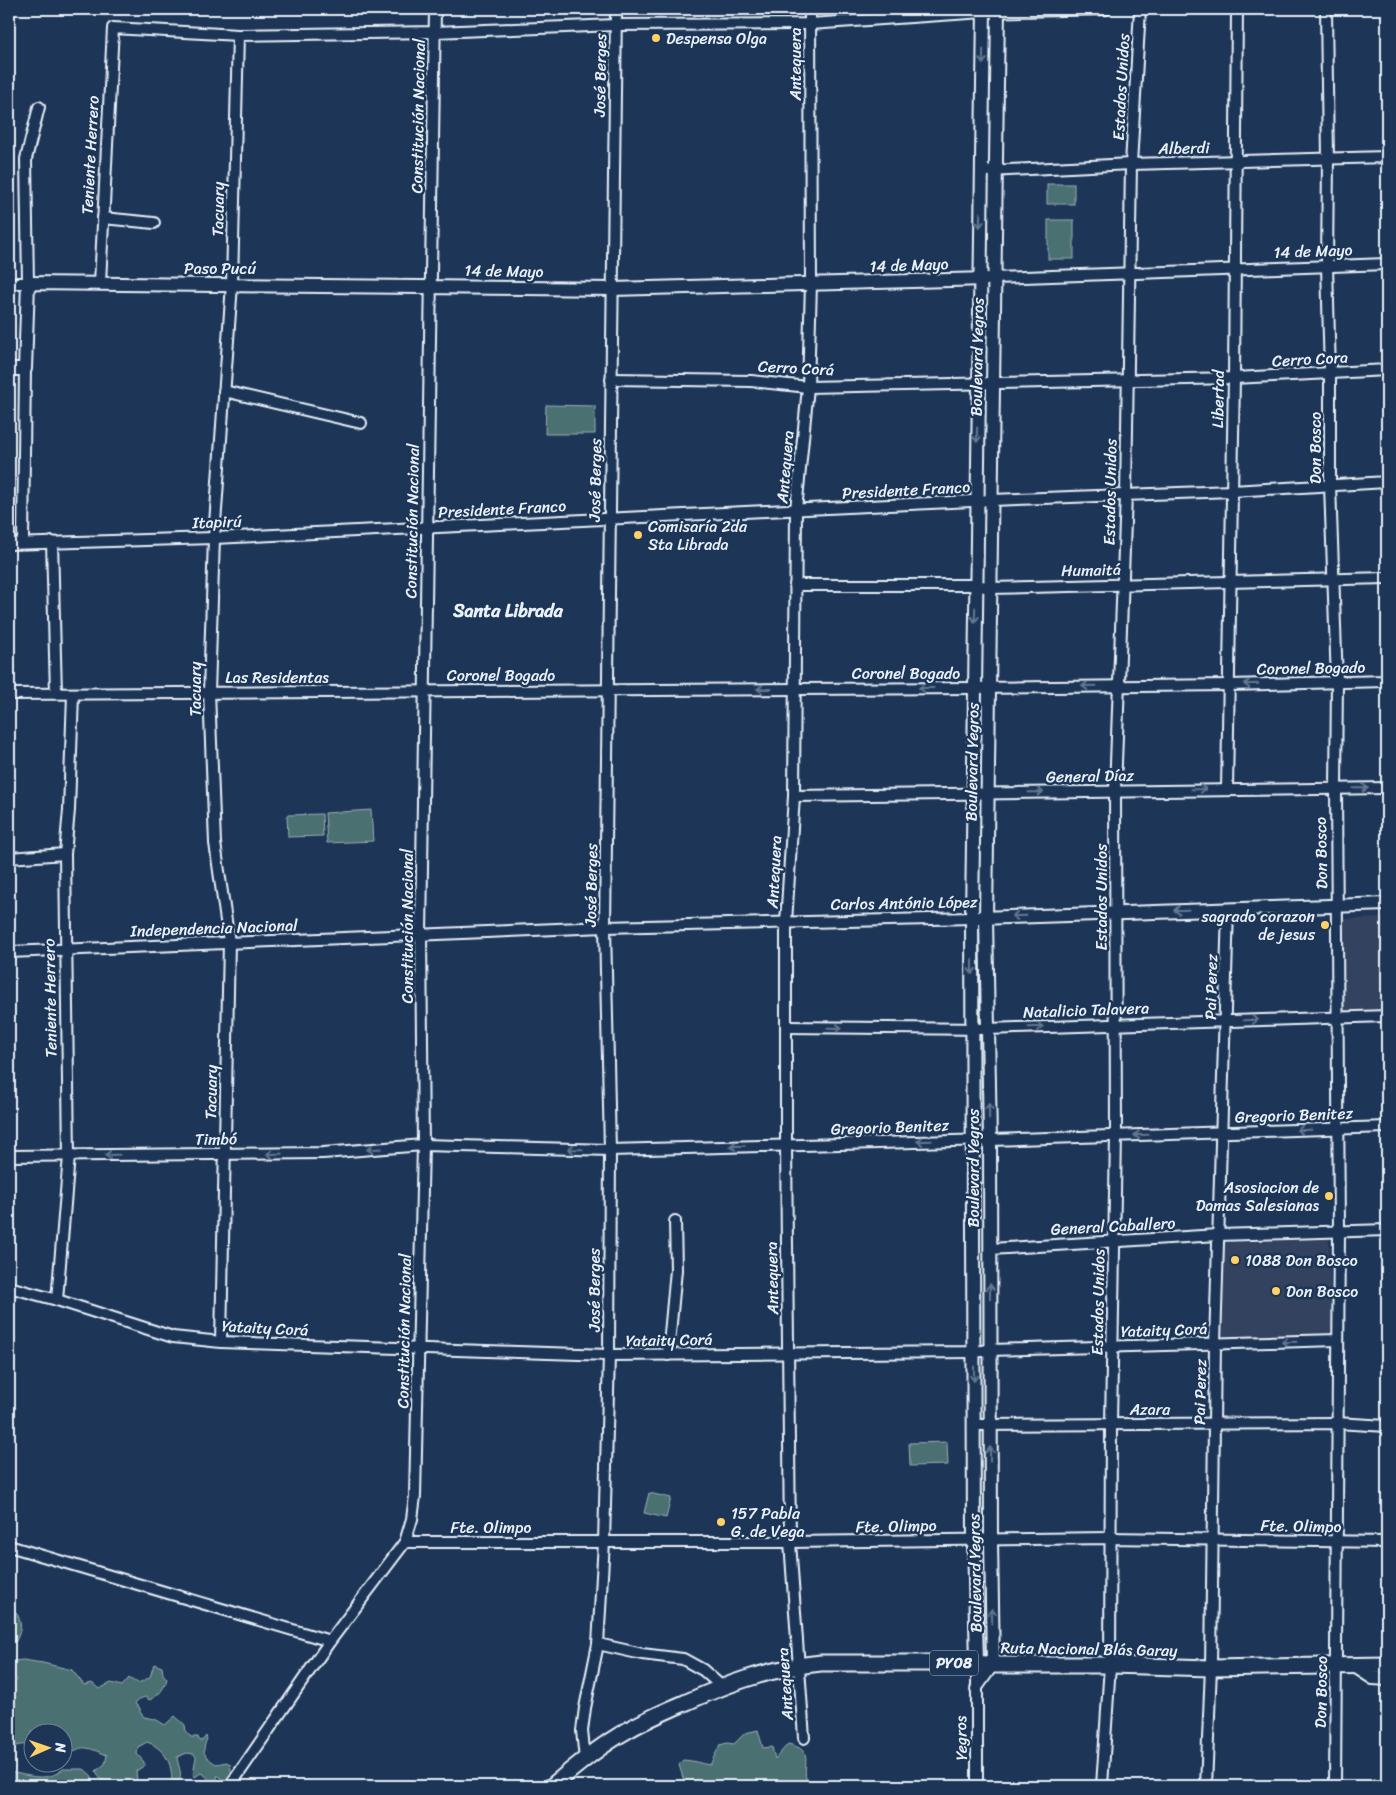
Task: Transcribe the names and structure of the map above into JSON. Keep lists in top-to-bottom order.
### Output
{
  "streets": {
    "highway": ["Ruta Nacional Blás Garay", "PY08"],
    "main road": [
      "14 de Mayo",
      "Paso Pucú",
      "Boulevard Yegros",
      "Carlos António López"
    ],
    "street": [
      "Antequera",
      "José Berges",
      "Estados Unidos",
      "Constitución Nacional",
      "Alberdi",
      "Teniente Herrero",
      "Tacuary",
      "Cerro Cora",
      "Cerro Corá",
      "Libertad",
      "Don Bosco",
      "Presidente Franco",
      "Itapirú",
      "Humaitá",
      "Coronel Bogado",
      "Las Residentas",
      "General Díaz",
      "Independencia Nacional",
      "Pai Perez",
      "Natalicio Talavera",
      "Gregorio Benitez",
      "Timbó",
      "General Caballero",
      "Yataity Corá",
      "Azara",
      "Fte. Olimpo",
      "Yegros"
    ]
  },
  "crossings": [
    ["Antequera", "14 de Mayo"],
    ["Antequera", "Cerro Corá"],
    ["Antequera", "Presidente Franco"],
    ["Antequera", "Humaitá"],
    ["Antequera", "Coronel Bogado"],
    ["Antequera", "General Díaz"],
    ["Antequera", "Carlos António López"],
    ["Antequera", "Natalicio Talavera"],
    ["Antequera", "Gregorio Benitez"],
    ["Antequera", "Yataity Corá"],
    ["Antequera", "Fte. Olimpo"],
    ["Antequera", "Ruta Nacional Blás Garay"],
    ["José Berges", "14 de Mayo"],
    ["José Berges", "Cerro Corá"],
    ["José Berges", "Presidente Franco"],
    ["José Berges", "Coronel Bogado"],
    ["José Berges", "Carlos António López"],
    ["José Berges", "Gregorio Benitez"],
    ["José Berges", "Yataity Corá"],
    ["José Berges", "Fte. Olimpo"],
    ["José Berges", "Ruta Nacional Blás Garay"],
    ["Estados Unidos", "Alberdi"],
    ["Estados Unidos", "14 de Mayo"],
    ["Estados Unidos", "Cerro Cora"],
    ["Estados Unidos", "Cerro Corá"],
    ["Estados Unidos", "Presidente Franco"],
    ["Estados Unidos", "Humaitá"],
    ["Estados Unidos", "Coronel Bogado"],
    ["Estados Unidos", "General Díaz"],
    ["Estados Unidos", "Carlos António López"],
    ["Estados Unidos", "Natalicio Talavera"],
    ["Estados Unidos", "Gregorio Benitez"],
    ["Estados Unidos", "General Caballero"],
    ["Estados Unidos", "Yataity Corá"],
    ["Estados Unidos", "Azara"],
    ["Estados Unidos", "Fte. Olimpo"],
    ["Estados Unidos", "Ruta Nacional Blás Garay"],
    ["Constitución Nacional", "14 de Mayo"],
    ["Constitución Nacional", "Paso Pucú"],
    ["Constitución Nacional", "Presidente Franco"],
    ["Constitución Nacional", "Itapirú"],
    ["Constitución Nacional", "Coronel Bogado"],
    ["Constitución Nacional", "Las Residentas"],
    ["Constitución Nacional", "Carlos António López"],
    ["Constitución Nacional", "Independencia Nacional"],
    ["Constitución Nacional", "Gregorio Benitez"],
    ["Constitución Nacional", "Timbó"],
    ["Constitución Nacional", "Yataity Corá"],
    ["Constitución Nacional", "Fte. Olimpo"],
    ["Alberdi", "Boulevard Yegros"],
    ["Alberdi", "Libertad"],
    ["Alberdi", "Don Bosco"],
    ["Teniente Herrero", "Tacuary"],
    ["Teniente Herrero", "Paso Pucú"],
    ["Teniente Herrero", "Las Residentas"],
    ["Teniente Herrero", "Independencia Nacional"],
    ["Teniente Herrero", "Timbó"],
    ["Teniente Herrero", "Yataity Corá"],
    ["Tacuary", "Paso Pucú"],
    ["Tacuary", "Itapirú"],
    ["Tacuary", "Las Residentas"],
    ["Tacuary", "Independencia Nacional"],
    ["Tacuary", "Timbó"],
    ["Tacuary", "Yataity Corá"],
    ["14 de Mayo", "Paso Pucú"],
    ["14 de Mayo", "Boulevard Yegros"],
    ["14 de Mayo", "Libertad"],
    ["14 de Mayo", "Don Bosco"],
    ["Boulevard Yegros", "Cerro Corá"],
    ["Boulevard Yegros", "Presidente Franco"],
    ["Boulevard Yegros", "Humaitá"],
    ["Boulevard Yegros", "Coronel Bogado"],
    ["Boulevard Yegros", "General Díaz"],
    ["Boulevard Yegros", "Carlos António López"],
    ["Boulevard Yegros", "Natalicio Talavera"],
    ["Boulevard Yegros", "Gregorio Benitez"],
    ["Boulevard Yegros", "General Caballero"],
    ["Boulevard Yegros", "Yataity Corá"],
    ["Boulevard Yegros", "Azara"],
    ["Boulevard Yegros", "Fte. Olimpo"],
    ["Boulevard Yegros", "Ruta Nacional Blás Garay"],
    ["Boulevard Yegros", "Yegros"],
    ["Cerro Cora", "Cerro Corá"],
    ["Cerro Cora", "Libertad"],
    ["Cerro Cora", "Don Bosco"],
    ["Libertad", "Presidente Franco"],
    ["Libertad", "Humaitá"],
    ["Libertad", "Coronel Bogado"],
    ["Libertad", "General Díaz"],
    ["Don Bosco", "Presidente Franco"],
    ["Don Bosco", "Humaitá"],
    ["Don Bosco", "Coronel Bogado"],
    ["Don Bosco", "General Díaz"],
    ["Don Bosco", "Carlos António López"],
    ["Don Bosco", "Natalicio Talavera"],
    ["Don Bosco", "Gregorio Benitez"],
    ["Don Bosco", "General Caballero"],
    ["Don Bosco", "Yataity Corá"],
    ["Don Bosco", "Azara"],
    ["Don Bosco", "Fte. Olimpo"],
    ["Don Bosco", "Ruta Nacional Blás Garay"],
    ["Presidente Franco", "Itapirú"],
    ["Coronel Bogado", "Las Residentas"],
    ["Carlos António López", "Independencia Nacional"],
    ["Carlos António López", "Pai Perez"],
    ["Pai Perez", "Natalicio Talavera"],
    ["Pai Perez", "Gregorio Benitez"],
    ["Pai Perez", "General Caballero"],
    ["Pai Perez", "Yataity Corá"],
    ["Pai Perez", "Azara"],
    ["Pai Perez", "Fte. Olimpo"],
    ["Pai Perez", "Ruta Nacional Blás Garay"],
    ["Gregorio Benitez", "Timbó"]
  ],
  "one_way": [
    "Coronel Bogado",
    "General Díaz",
    "Natalicio Talavera",
    "Gregorio Benitez",
    "Timbó"
  ],
  "districts": ["Santa Librada"],
  "places": [
    "Despensa Olga",
    "Comisaría 2da Sta Librada",
    "sagrado corazon de jesus",
    "Asosiacion de Damas Salesianas",
    "1088 Don Bosco",
    "Don Bosco",
    "157 Pabla G. de Vega"
  ],
  "north": "right"
}
